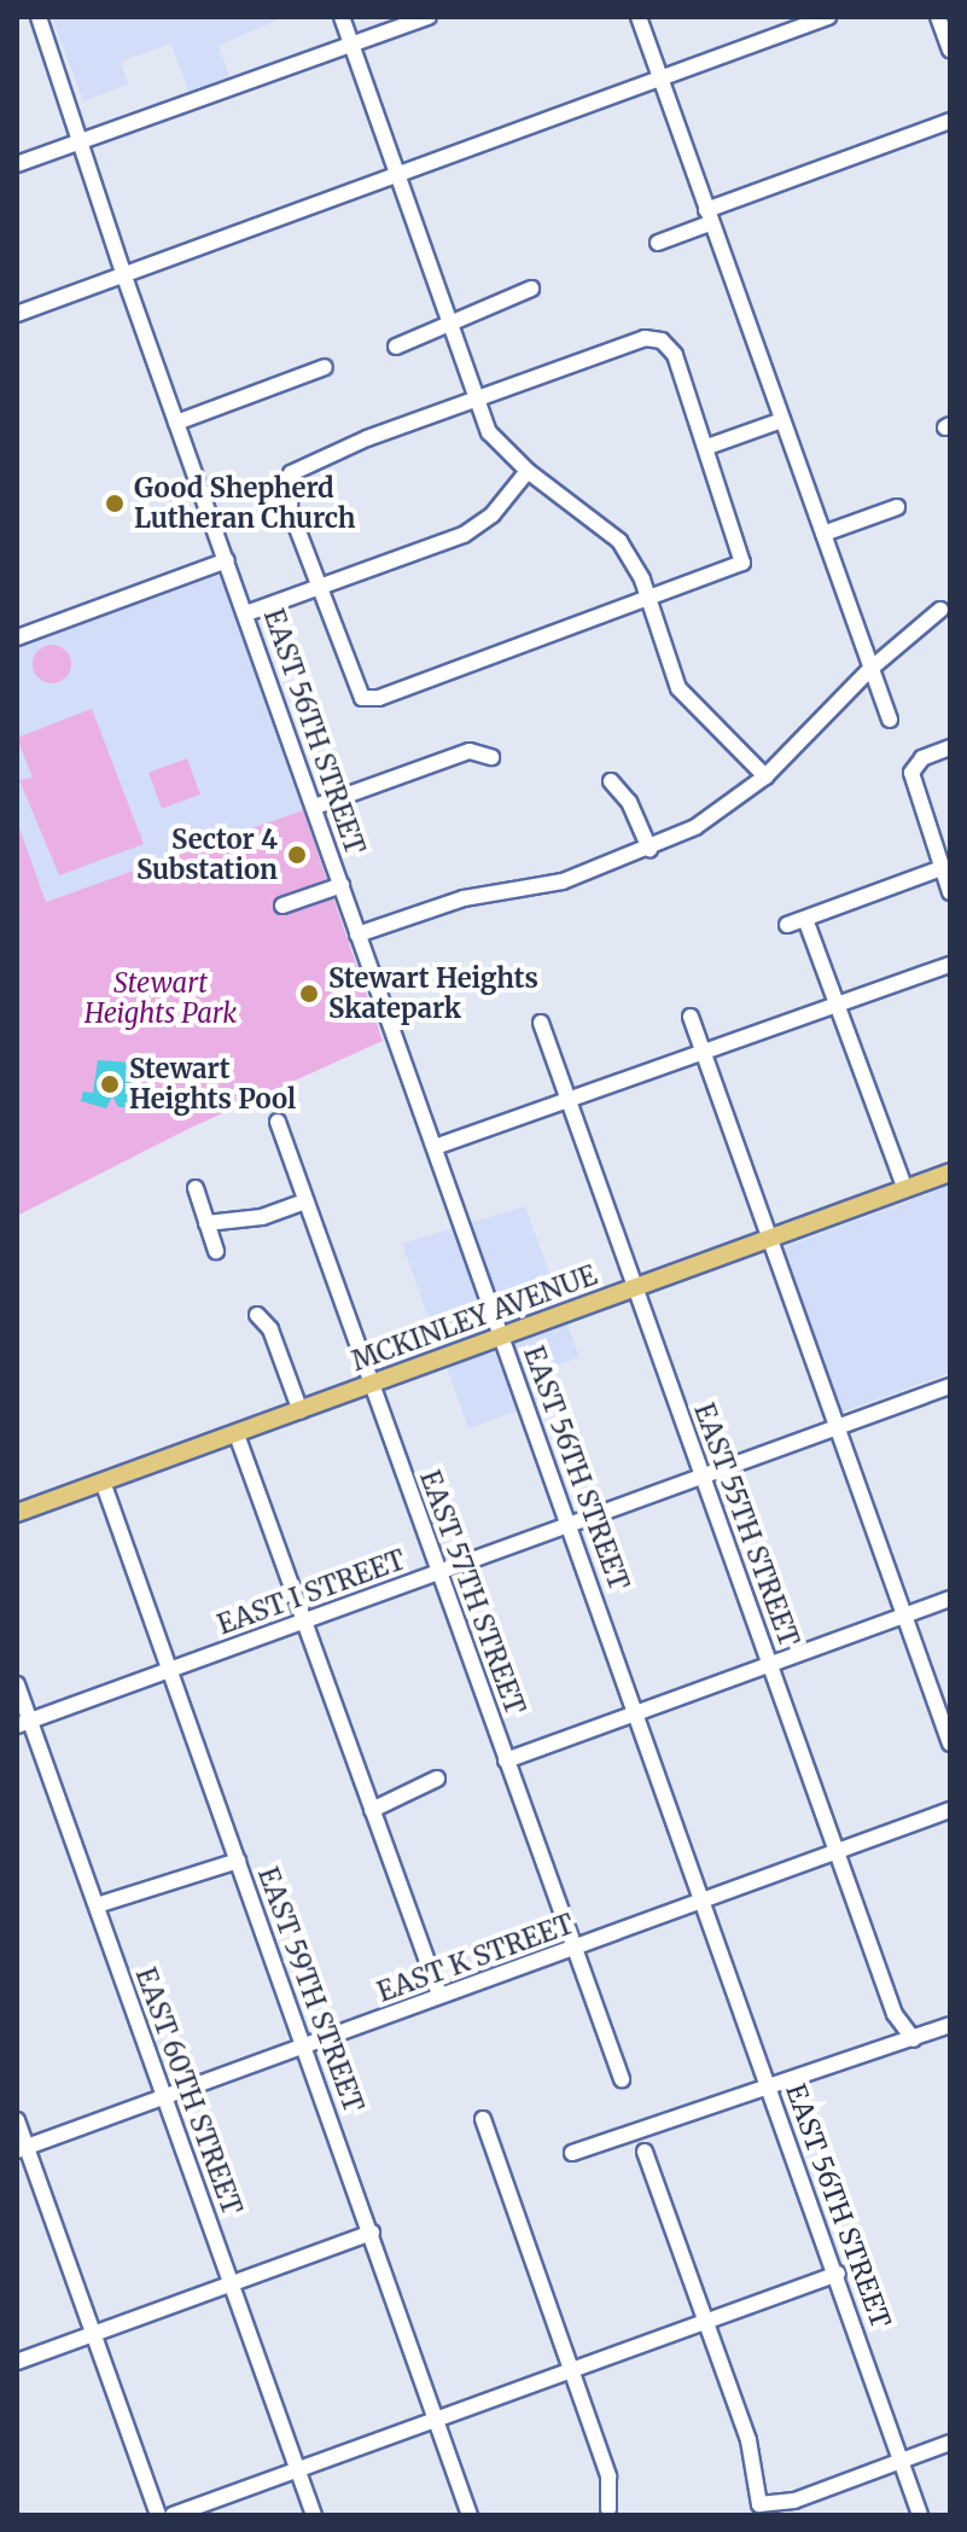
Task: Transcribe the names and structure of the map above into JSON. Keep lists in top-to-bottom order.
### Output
{
  "streets": {
    "main road": ["MCKINLEY AVENUE"],
    "street": [
      "EAST 56TH STREET",
      "EAST 55TH STREET",
      "EAST I STREET",
      "EAST 57TH STREET",
      "EAST K STREET",
      "EAST 59TH STREET",
      "EAST 60TH STREET"
    ]
  },
  "crossings": [
    ["EAST 56TH STREET", "MCKINLEY AVENUE"],
    ["EAST 56TH STREET", "EAST I STREET"],
    ["EAST 56TH STREET", "EAST K STREET"],
    ["MCKINLEY AVENUE", "EAST 55TH STREET"],
    ["MCKINLEY AVENUE", "EAST 57TH STREET"],
    ["MCKINLEY AVENUE", "EAST 59TH STREET"],
    ["EAST 55TH STREET", "EAST I STREET"],
    ["EAST 55TH STREET", "EAST K STREET"],
    ["EAST I STREET", "EAST 57TH STREET"],
    ["EAST I STREET", "EAST 59TH STREET"],
    ["EAST I STREET", "EAST 60TH STREET"],
    ["EAST 57TH STREET", "EAST K STREET"],
    ["EAST K STREET", "EAST 59TH STREET"],
    ["EAST K STREET", "EAST 60TH STREET"]
  ],
  "parks": ["Stewart Heights Park"],
  "places": [
    "Good Shepherd Lutheran Church",
    "Sector 4 Substation",
    "Stewart Heights Skatepark",
    "Stewart Heights Pool"
  ]
}
